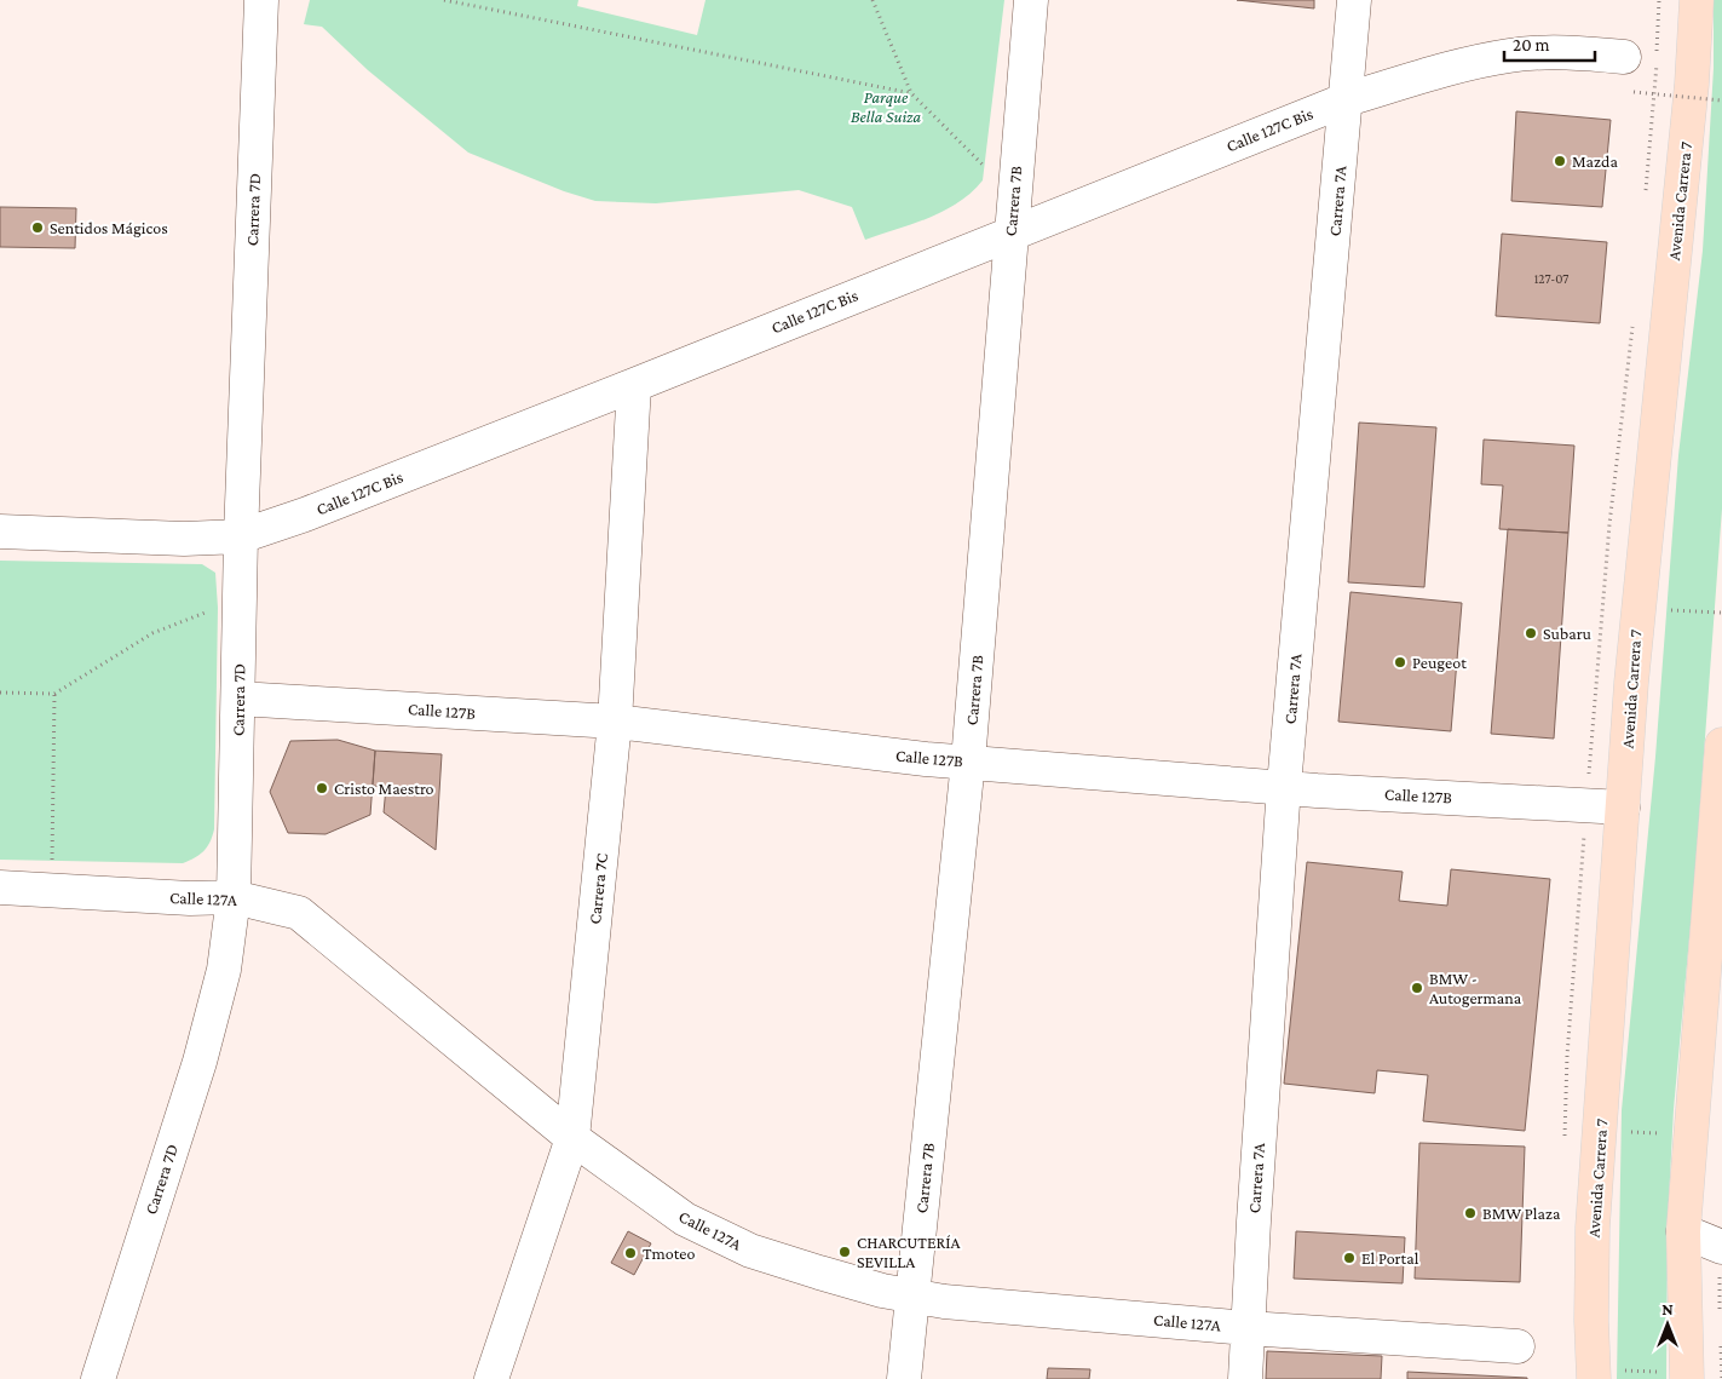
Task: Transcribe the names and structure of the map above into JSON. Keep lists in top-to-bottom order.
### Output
{
  "streets": {
    "main road": ["Avenida Carrera 7"],
    "street": [
      "Calle 127C Bis",
      "Carrera 7B",
      "Carrera 7A",
      "Carrera 7D",
      "Calle 127B",
      "Carrera 7C",
      "Calle 127A"
    ]
  },
  "crossings": [
    ["Calle 127C Bis", "Carrera 7B"],
    ["Calle 127C Bis", "Carrera 7A"],
    ["Calle 127C Bis", "Carrera 7D"],
    ["Calle 127C Bis", "Carrera 7C"],
    ["Carrera 7B", "Calle 127B"],
    ["Carrera 7B", "Calle 127A"],
    ["Carrera 7A", "Calle 127B"],
    ["Carrera 7A", "Calle 127A"],
    ["Avenida Carrera 7", "Calle 127B"],
    ["Carrera 7D", "Calle 127B"],
    ["Carrera 7D", "Calle 127A"],
    ["Calle 127B", "Carrera 7C"],
    ["Carrera 7C", "Calle 127A"]
  ],
  "parks": ["Parque Bella Suiza"],
  "places": [
    "Mazda",
    "Sentidos Mágicos",
    "Subaru",
    "Peugeot",
    "Cristo Maestro",
    "BMW - Autogermana",
    "BMW Plaza",
    "CHARCUTERÍA SEVILLA",
    "Tmoteo",
    "El Portal"
  ],
  "house_numbers": ["127-07"],
  "scale_bar": "20 m",
  "north": "top"
}
